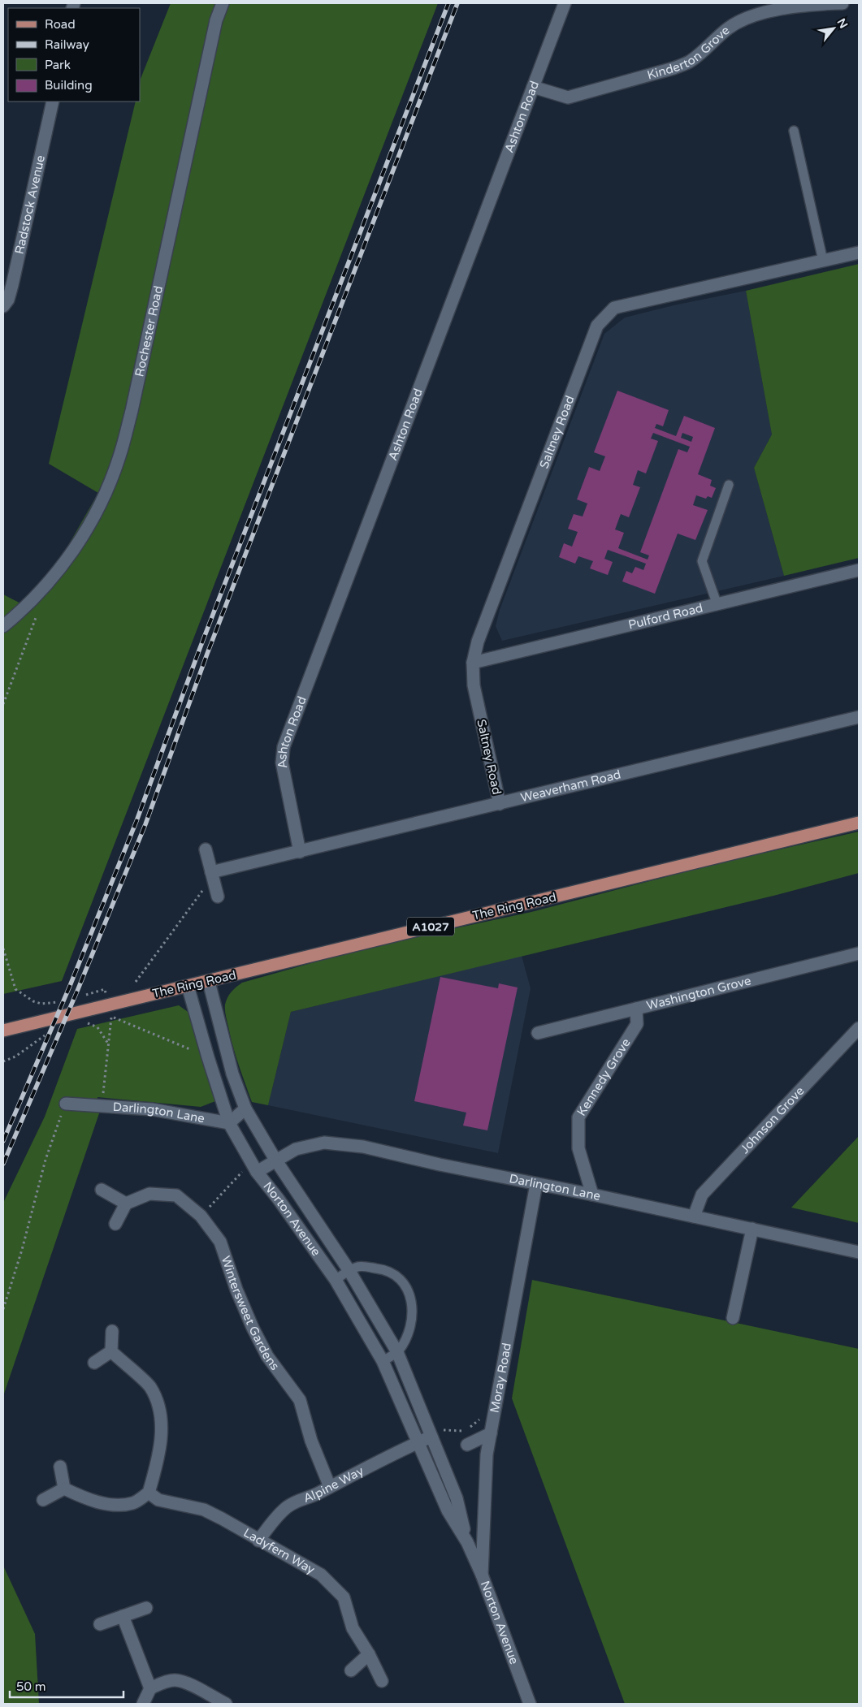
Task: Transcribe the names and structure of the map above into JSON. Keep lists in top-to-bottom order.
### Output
{
  "streets": {
    "main road": ["The Ring Road", "A1027"],
    "street": [
      "Kinderton Grove",
      "Ashton Road",
      "Radstock Avenue",
      "Rochester Road",
      "Saltney Road",
      "Pulford Road",
      "Weaverham Road",
      "Washington Grove",
      "Kennedy Grove",
      "Darlington Lane",
      "Johnson Grove",
      "Norton Avenue",
      "Wintersweet Gardens",
      "Moray Road",
      "Alpine Way",
      "Ladyfern Way"
    ]
  },
  "crossings": [
    ["Kinderton Grove", "Ashton Road"],
    ["Ashton Road", "Weaverham Road"],
    ["Saltney Road", "Pulford Road"],
    ["Saltney Road", "Weaverham Road"],
    ["The Ring Road", "Norton Avenue"],
    ["Washington Grove", "Kennedy Grove"],
    ["Kennedy Grove", "Darlington Lane"],
    ["Darlington Lane", "Johnson Grove"],
    ["Darlington Lane", "Norton Avenue"],
    ["Darlington Lane", "Moray Road"],
    ["Norton Avenue", "Moray Road"],
    ["Norton Avenue", "Alpine Way"],
    ["Wintersweet Gardens", "Alpine Way"],
    ["Alpine Way", "Ladyfern Way"]
  ],
  "legend": [
    "Road",
    "Railway",
    "Park",
    "Building"
  ],
  "scale_bar": "50 m",
  "north": "top right"
}
